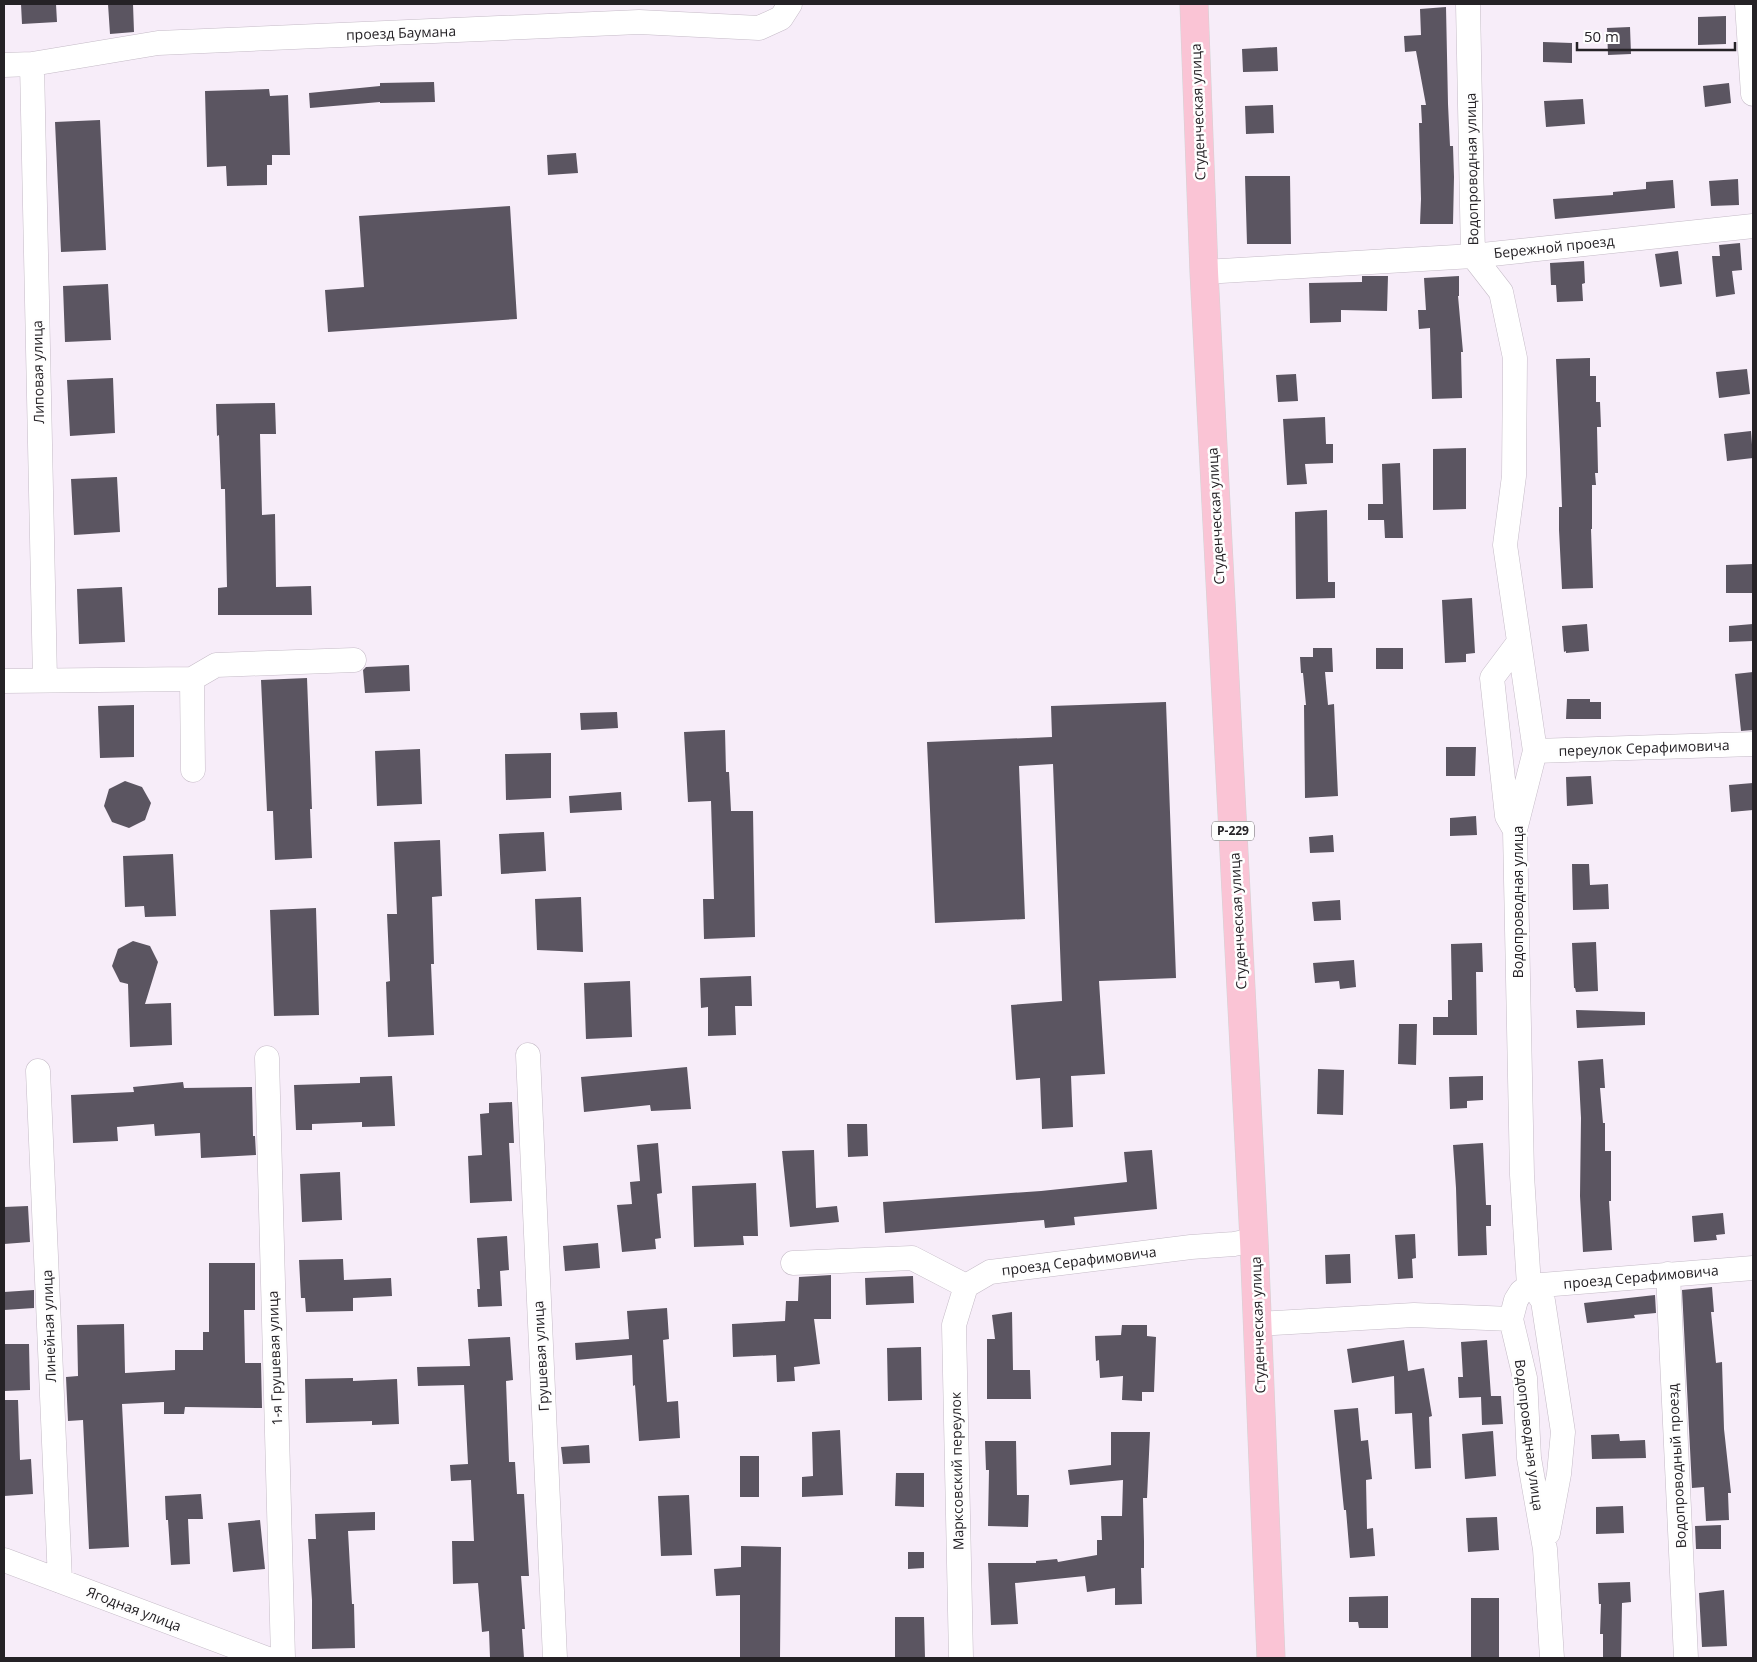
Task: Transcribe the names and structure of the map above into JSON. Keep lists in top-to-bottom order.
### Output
{
  "streets": {
    "main road": ["Студенческая улица", "Р-229"],
    "street": [
      "проезд Баумана",
      "Водопроводная улица",
      "Бережной проезд",
      "Липовая улица",
      "переулок Серафимовича",
      "проезд Серафимовича",
      "Линейная улица",
      "Грушевая улица",
      "1-я Грушевая улица",
      "Водопроводный проезд",
      "Марксовский переулок",
      "Ягодная улица"
    ]
  },
  "crossings": [
    ["проезд Баумана", "Липовая улица"],
    ["Студенческая улица", "Бережной проезд"],
    ["Студенческая улица", "проезд Серафимовича"],
    ["Водопроводная улица", "Бережной проезд"],
    ["Водопроводная улица", "переулок Серафимовича"],
    ["Водопроводная улица", "проезд Серафимовича"],
    ["проезд Серафимовича", "Водопроводный проезд"],
    ["проезд Серафимовича", "Марксовский переулок"],
    ["Линейная улица", "Ягодная улица"]
  ],
  "scale_bar": "50 m"
}
